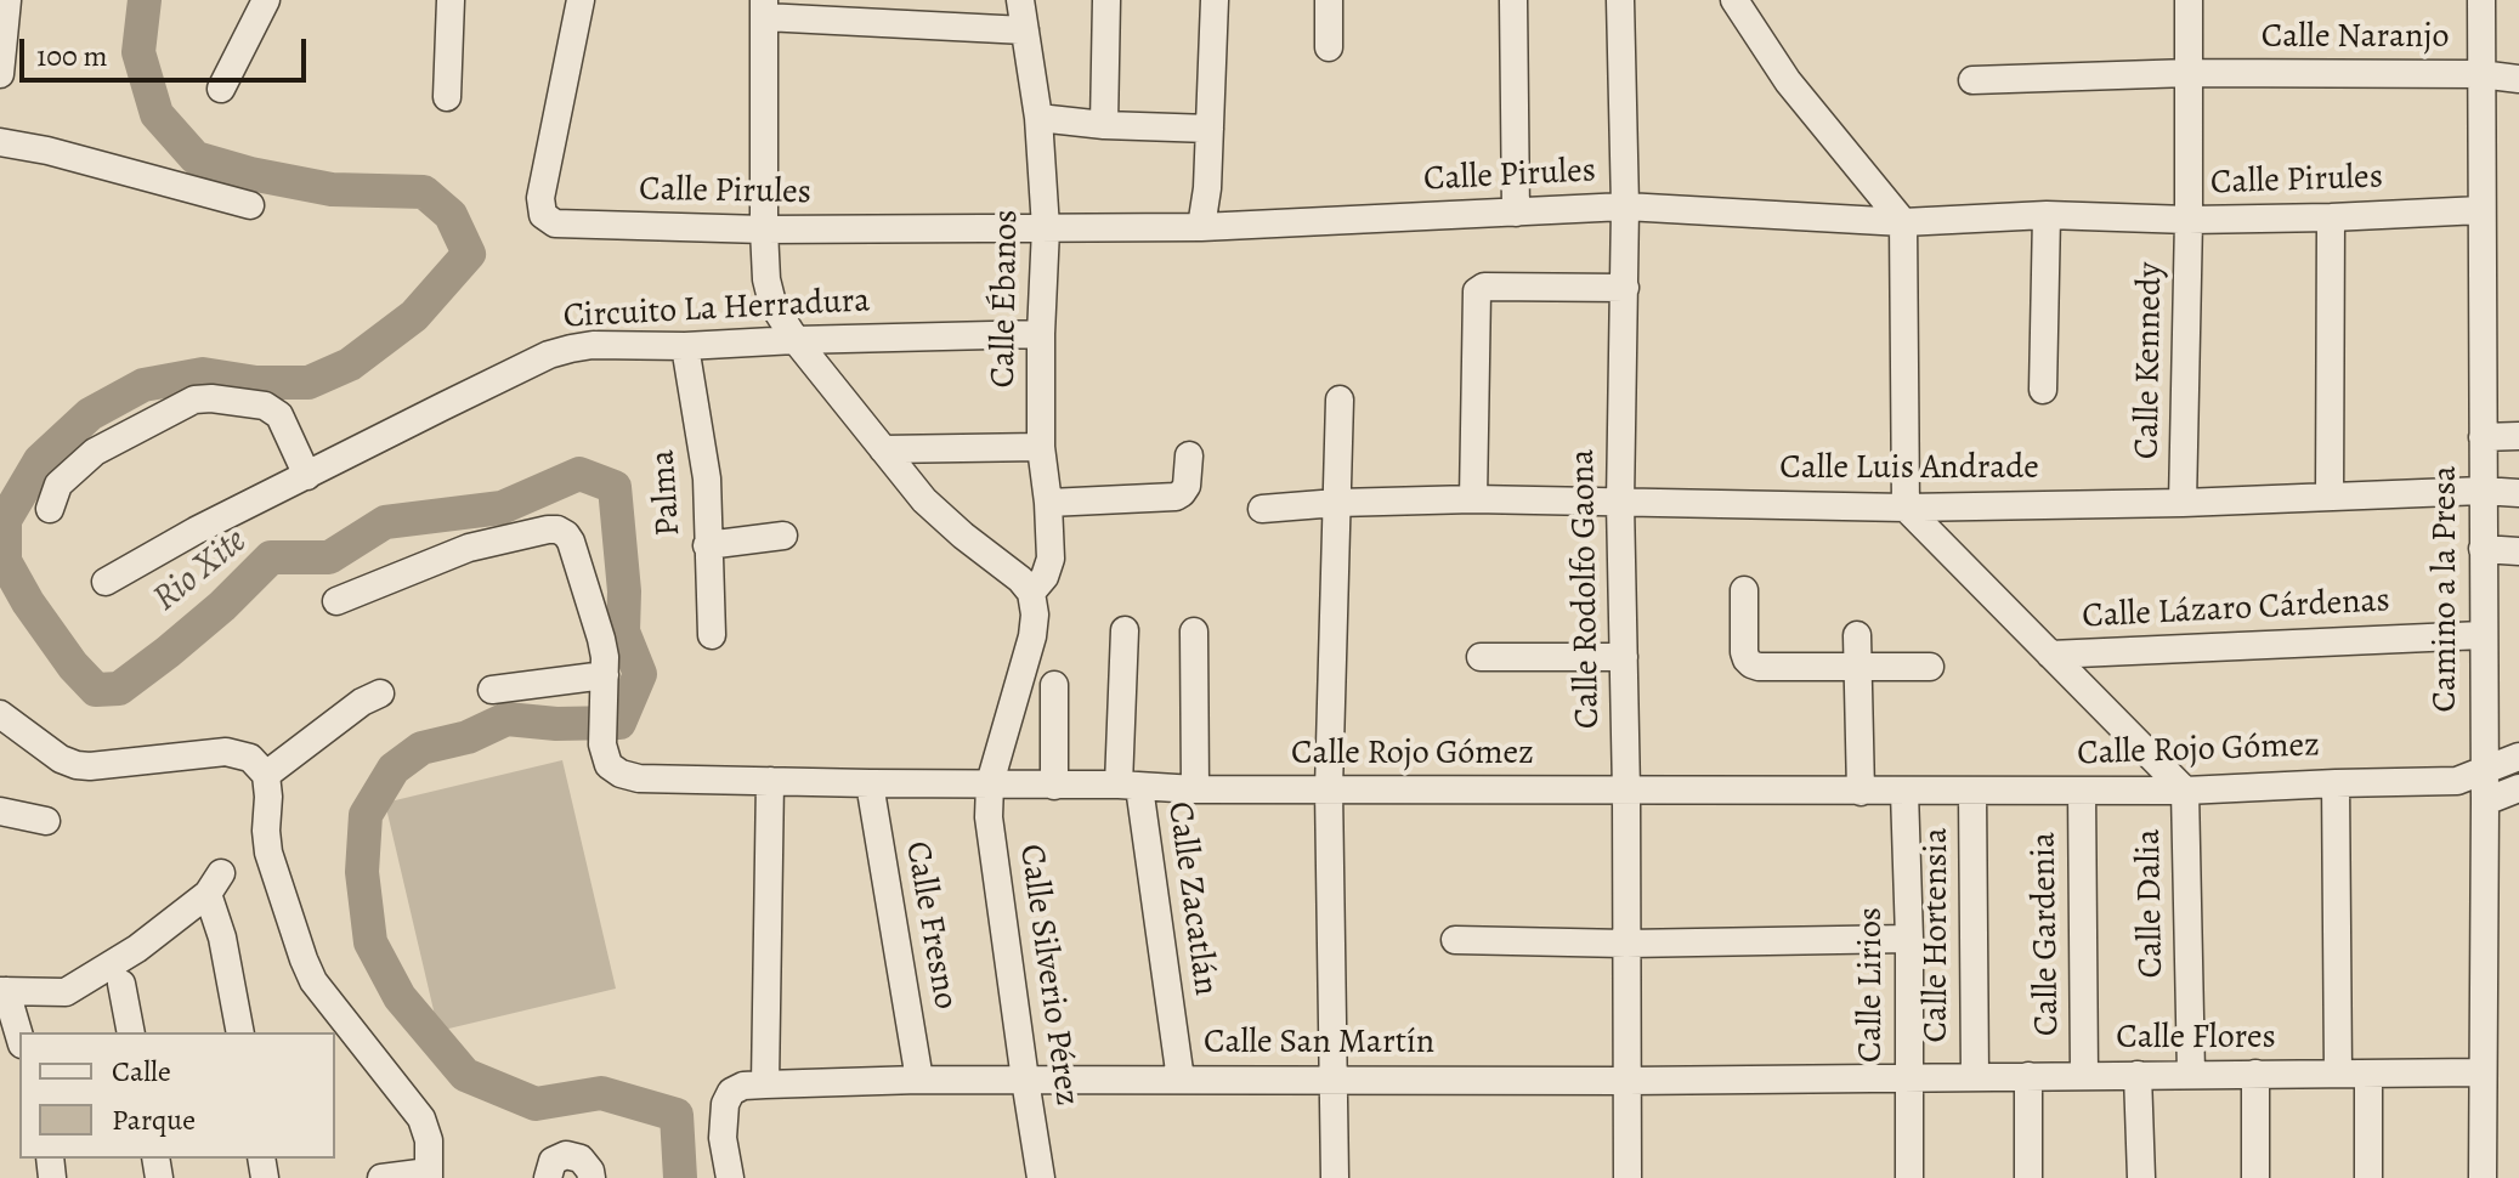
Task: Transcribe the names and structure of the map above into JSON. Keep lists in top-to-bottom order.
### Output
{
  "streets": {
    "street": [
      "Calle Naranjo",
      "Calle Pirules",
      "Calle Ébanos",
      "Circuito La Herradura",
      "Calle Kennedy",
      "Calle Luis Andrade",
      "Palma",
      "Calle Rodolfo Gaona",
      "Camino a la Presa",
      "Calle Lázaro Cárdenas",
      "Calle Rojo Gómez",
      "Calle Zacatlán",
      "Calle Dalia",
      "Calle Fresno",
      "Calle Gardenia",
      "Calle Hortensia",
      "Calle Silverio Pérez",
      "Calle Lirios",
      "Calle Flores",
      "Calle San Martín"
    ]
  },
  "crossings": [
    ["Calle Naranjo", "Calle Kennedy"],
    ["Calle Naranjo", "Camino a la Presa"],
    ["Calle Pirules", "Calle Ébanos"],
    ["Calle Pirules", "Calle Kennedy"],
    ["Calle Pirules", "Calle Rodolfo Gaona"],
    ["Calle Pirules", "Camino a la Presa"],
    ["Calle Ébanos", "Circuito La Herradura"],
    ["Calle Ébanos", "Calle Silverio Pérez"],
    ["Circuito La Herradura", "Palma"],
    ["Calle Kennedy", "Calle Luis Andrade"],
    ["Calle Luis Andrade", "Calle Rodolfo Gaona"],
    ["Calle Luis Andrade", "Camino a la Presa"],
    ["Calle Rodolfo Gaona", "Calle Rojo Gómez"],
    ["Calle Rodolfo Gaona", "Calle San Martín"],
    ["Camino a la Presa", "Calle Lázaro Cárdenas"],
    ["Camino a la Presa", "Calle Rojo Gómez"],
    ["Camino a la Presa", "Calle Flores"],
    ["Calle Rojo Gómez", "Calle Zacatlán"],
    ["Calle Rojo Gómez", "Calle Dalia"],
    ["Calle Rojo Gómez", "Calle Fresno"],
    ["Calle Rojo Gómez", "Calle Gardenia"],
    ["Calle Rojo Gómez", "Calle Hortensia"],
    ["Calle Rojo Gómez", "Calle Silverio Pérez"],
    ["Calle Rojo Gómez", "Calle Lirios"],
    ["Calle Zacatlán", "Calle San Martín"],
    ["Calle Dalia", "Calle Flores"],
    ["Calle Fresno", "Calle San Martín"],
    ["Calle Gardenia", "Calle Flores"],
    ["Calle Hortensia", "Calle Flores"],
    ["Calle Silverio Pérez", "Calle San Martín"],
    ["Calle Lirios", "Calle Flores"],
    ["Calle Lirios", "Calle San Martín"],
    ["Calle Flores", "Calle San Martín"]
  ],
  "water": ["Rio Xite"],
  "legend": ["Calle", "Parque"],
  "scale_bar": "100 m"
}
